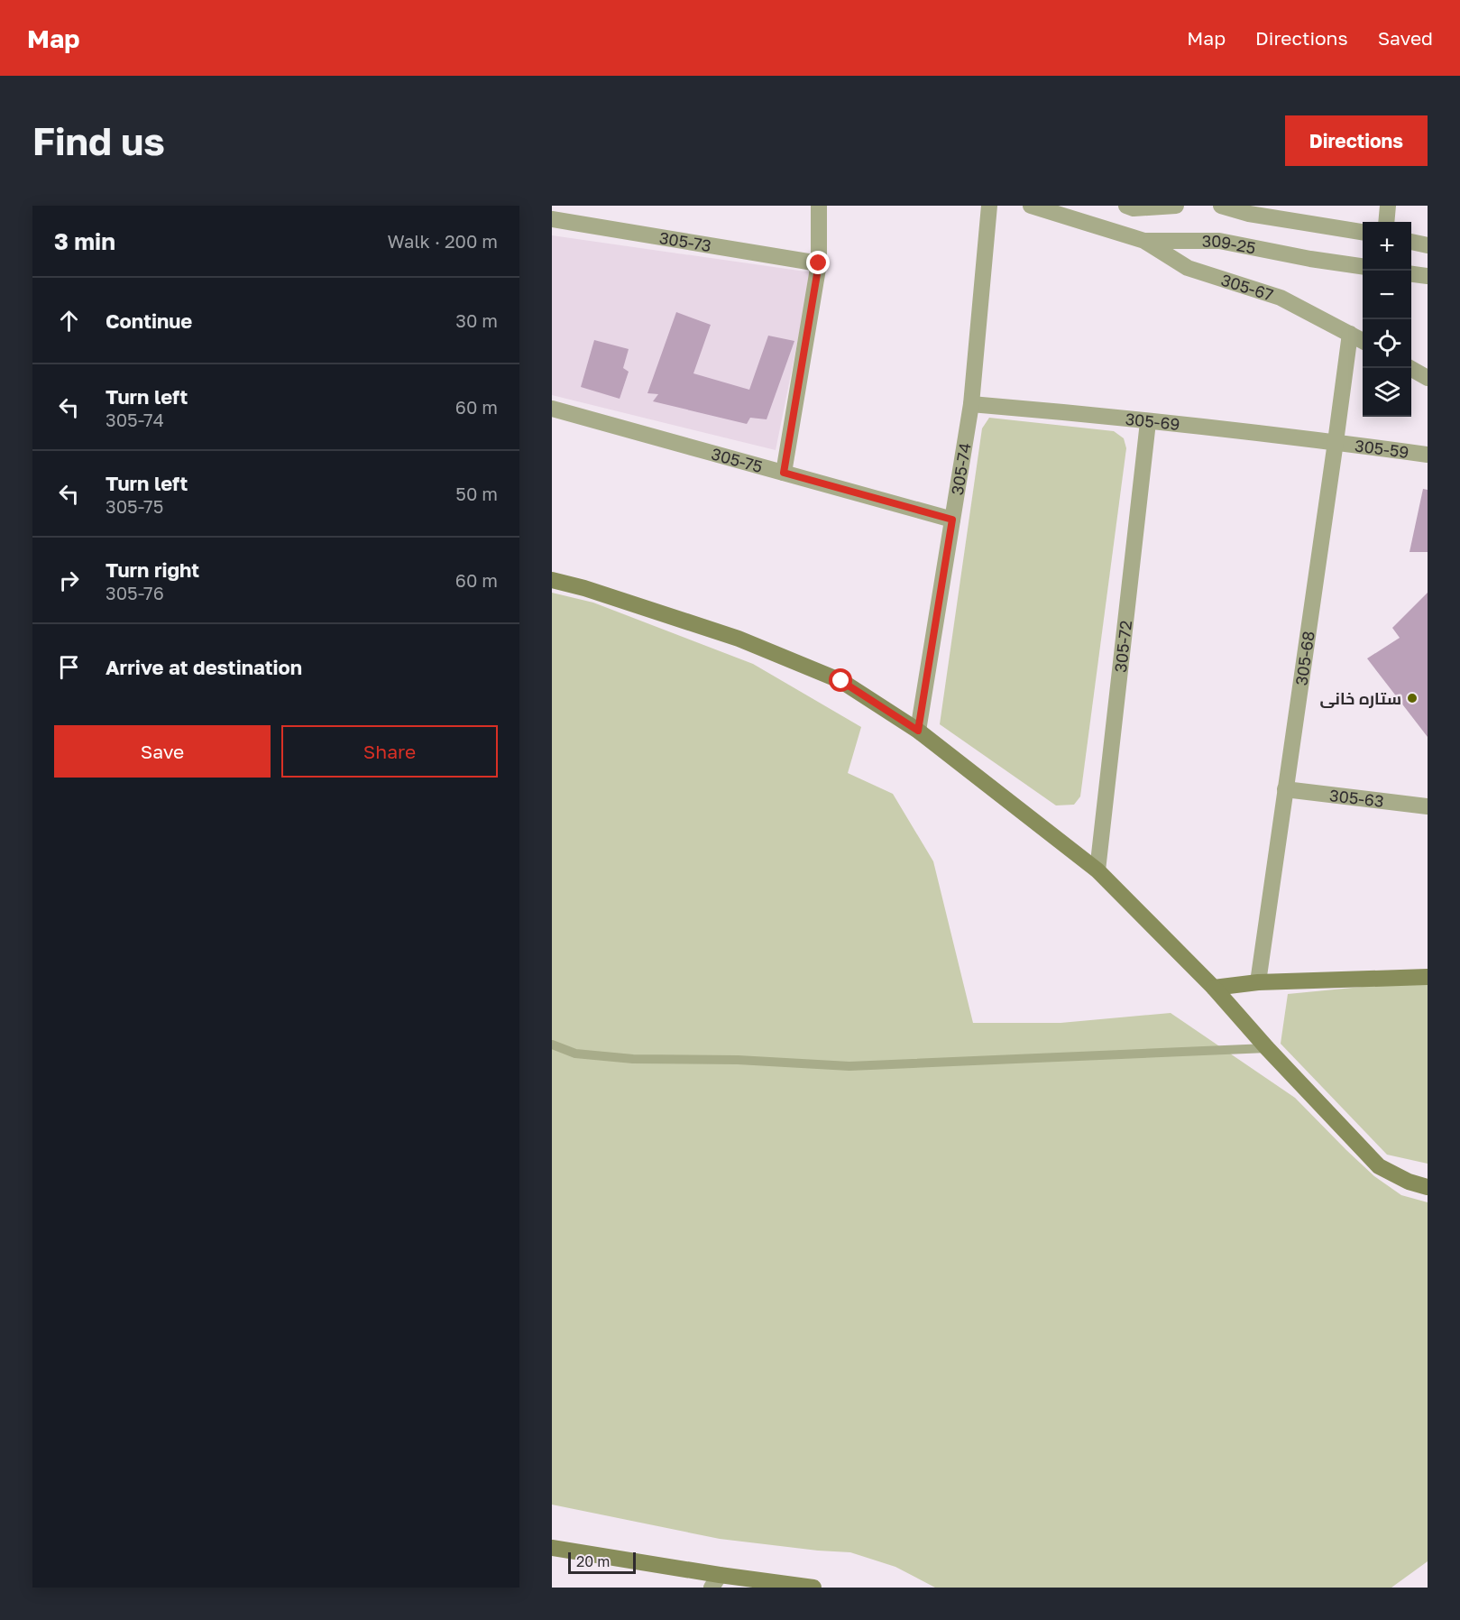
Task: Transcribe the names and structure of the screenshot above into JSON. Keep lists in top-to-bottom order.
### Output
{
  "streets": {
    "street": [
      "305-73",
      "309-25",
      "305-67",
      "305-69",
      "305-59",
      "305-75",
      "305-74",
      "305-72",
      "305-68",
      "305-63"
    ]
  },
  "crossings": [
    ["309-25", "305-67"],
    ["305-67", "305-68"],
    ["305-69", "305-59"],
    ["305-69", "305-74"],
    ["305-69", "305-72"],
    ["305-69", "305-68"],
    ["305-59", "305-68"],
    ["305-75", "305-74"],
    ["305-68", "305-63"]
  ],
  "places": ["ستاره خانی"],
  "scale_bar": "20 m",
  "page": {
    "header": "Map",
    "nav": ["Map", "Directions", "Saved"],
    "buttons": [
      "Directions",
      ["Save", "Share"]
    ],
    "title": "Find us",
    "heading": ["3 min", "Walk · 200 m"],
    "map_buttons": ["+", "−"],
    "list": [
      ["Continue", "30 m"],
      ["Turn left", "305-74", "60 m"],
      ["Turn left", "305-75", "50 m"],
      ["Turn right", "305-76", "60 m"],
      "Arrive at destination"
    ],
    "scale": "20 m"
  }
}
